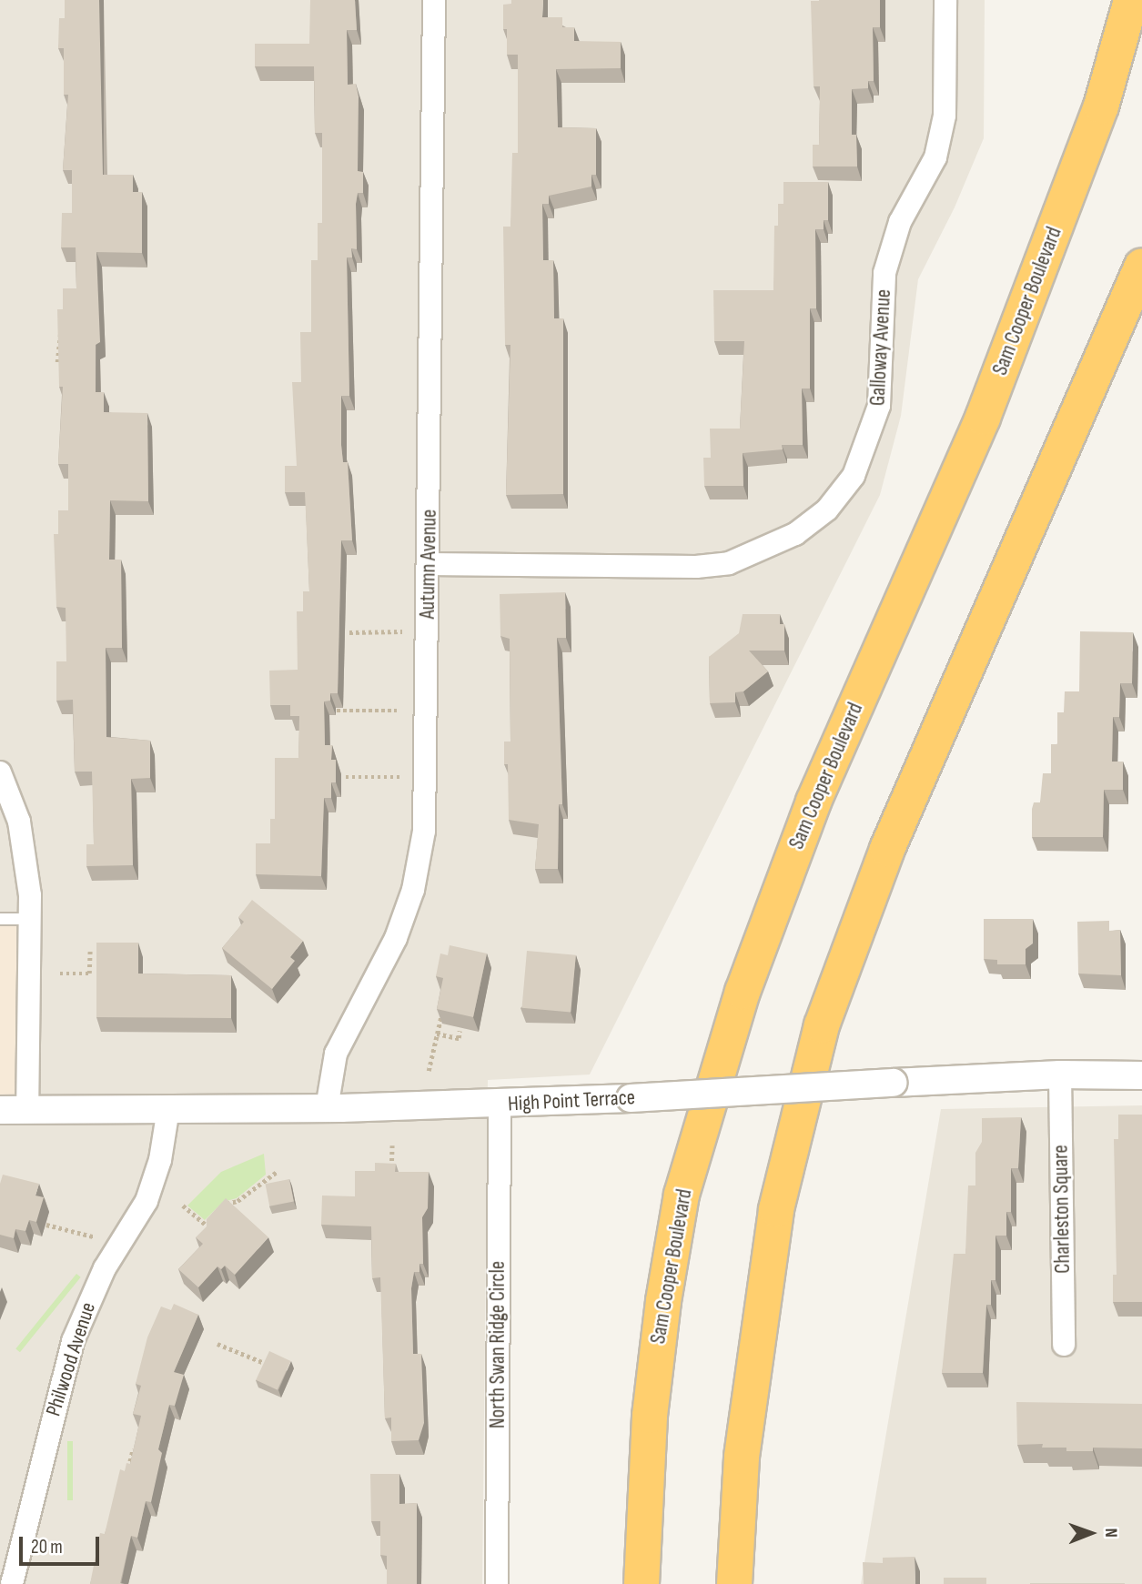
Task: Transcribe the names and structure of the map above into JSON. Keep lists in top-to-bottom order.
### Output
{
  "streets": {
    "highway": ["Sam Cooper Boulevard"],
    "street": [
      "Galloway Avenue",
      "Autumn Avenue",
      "High Point Terrace",
      "Charleston Square",
      "North Swan Ridge Circle",
      "Philwood Avenue"
    ]
  },
  "crossings": [
    ["Galloway Avenue", "Autumn Avenue"],
    ["Autumn Avenue", "High Point Terrace"],
    ["High Point Terrace", "Charleston Square"],
    ["High Point Terrace", "North Swan Ridge Circle"],
    ["High Point Terrace", "Philwood Avenue"]
  ],
  "scale_bar": "20 m",
  "north": "right"
}
